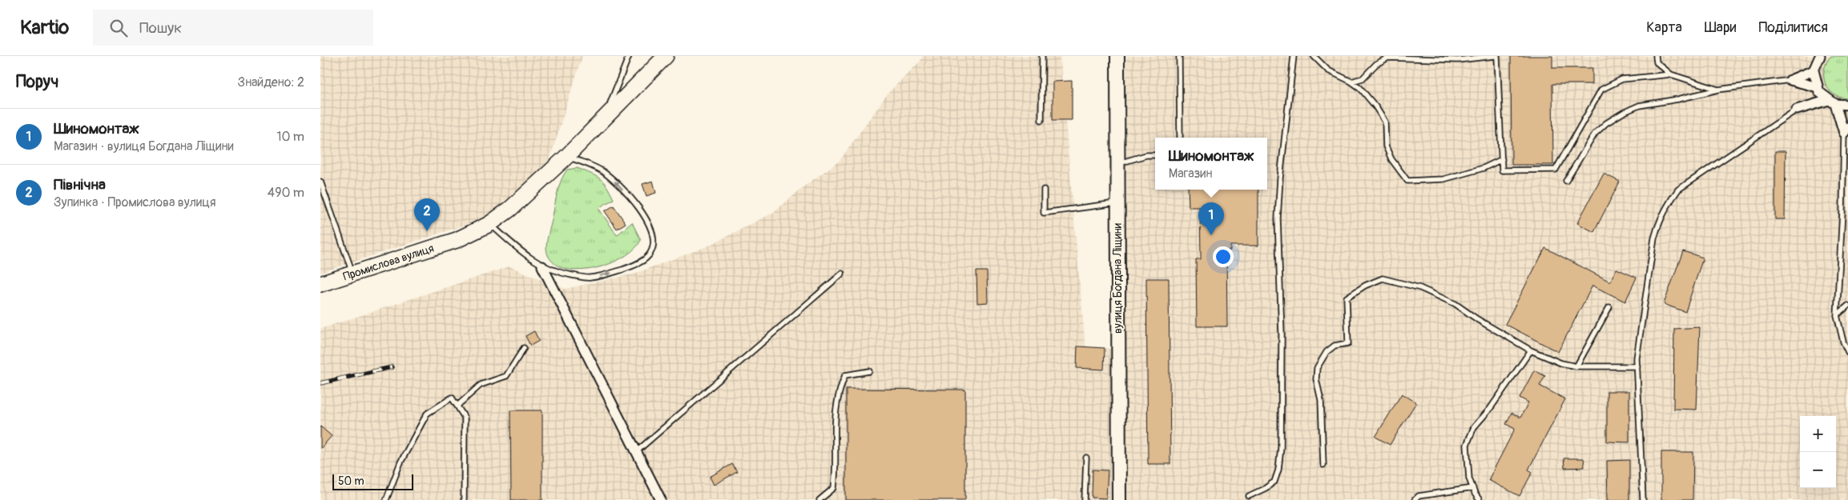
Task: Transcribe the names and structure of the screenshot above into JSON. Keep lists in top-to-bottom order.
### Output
{
  "streets": {
    "main road": ["Промислова вулиця", "вулиця Богдана Ліщини"]
  },
  "scale_bar": "50 m",
  "page": {
    "header": "Kartio",
    "search": "Пошук",
    "nav": ["Карта", "Шари", "Поділитися"],
    "heading": ["Поруч", "Знайдено: 2"],
    "list": [
      {
        "mark": "1",
        "name": "Шиномонтаж",
        "note": "Магазин · вулиця Богдана Ліщини",
        "value": "10 m"
      },
      {
        "mark": "2",
        "name": "Північна",
        "note": "Зупинка · Промислова вулиця",
        "value": "490 m"
      }
    ],
    "popup": ["Шиномонтаж", "Магазин"],
    "pins": ["2", "1"],
    "map_buttons": ["+", "−"],
    "scale": "50 m"
  }
}
